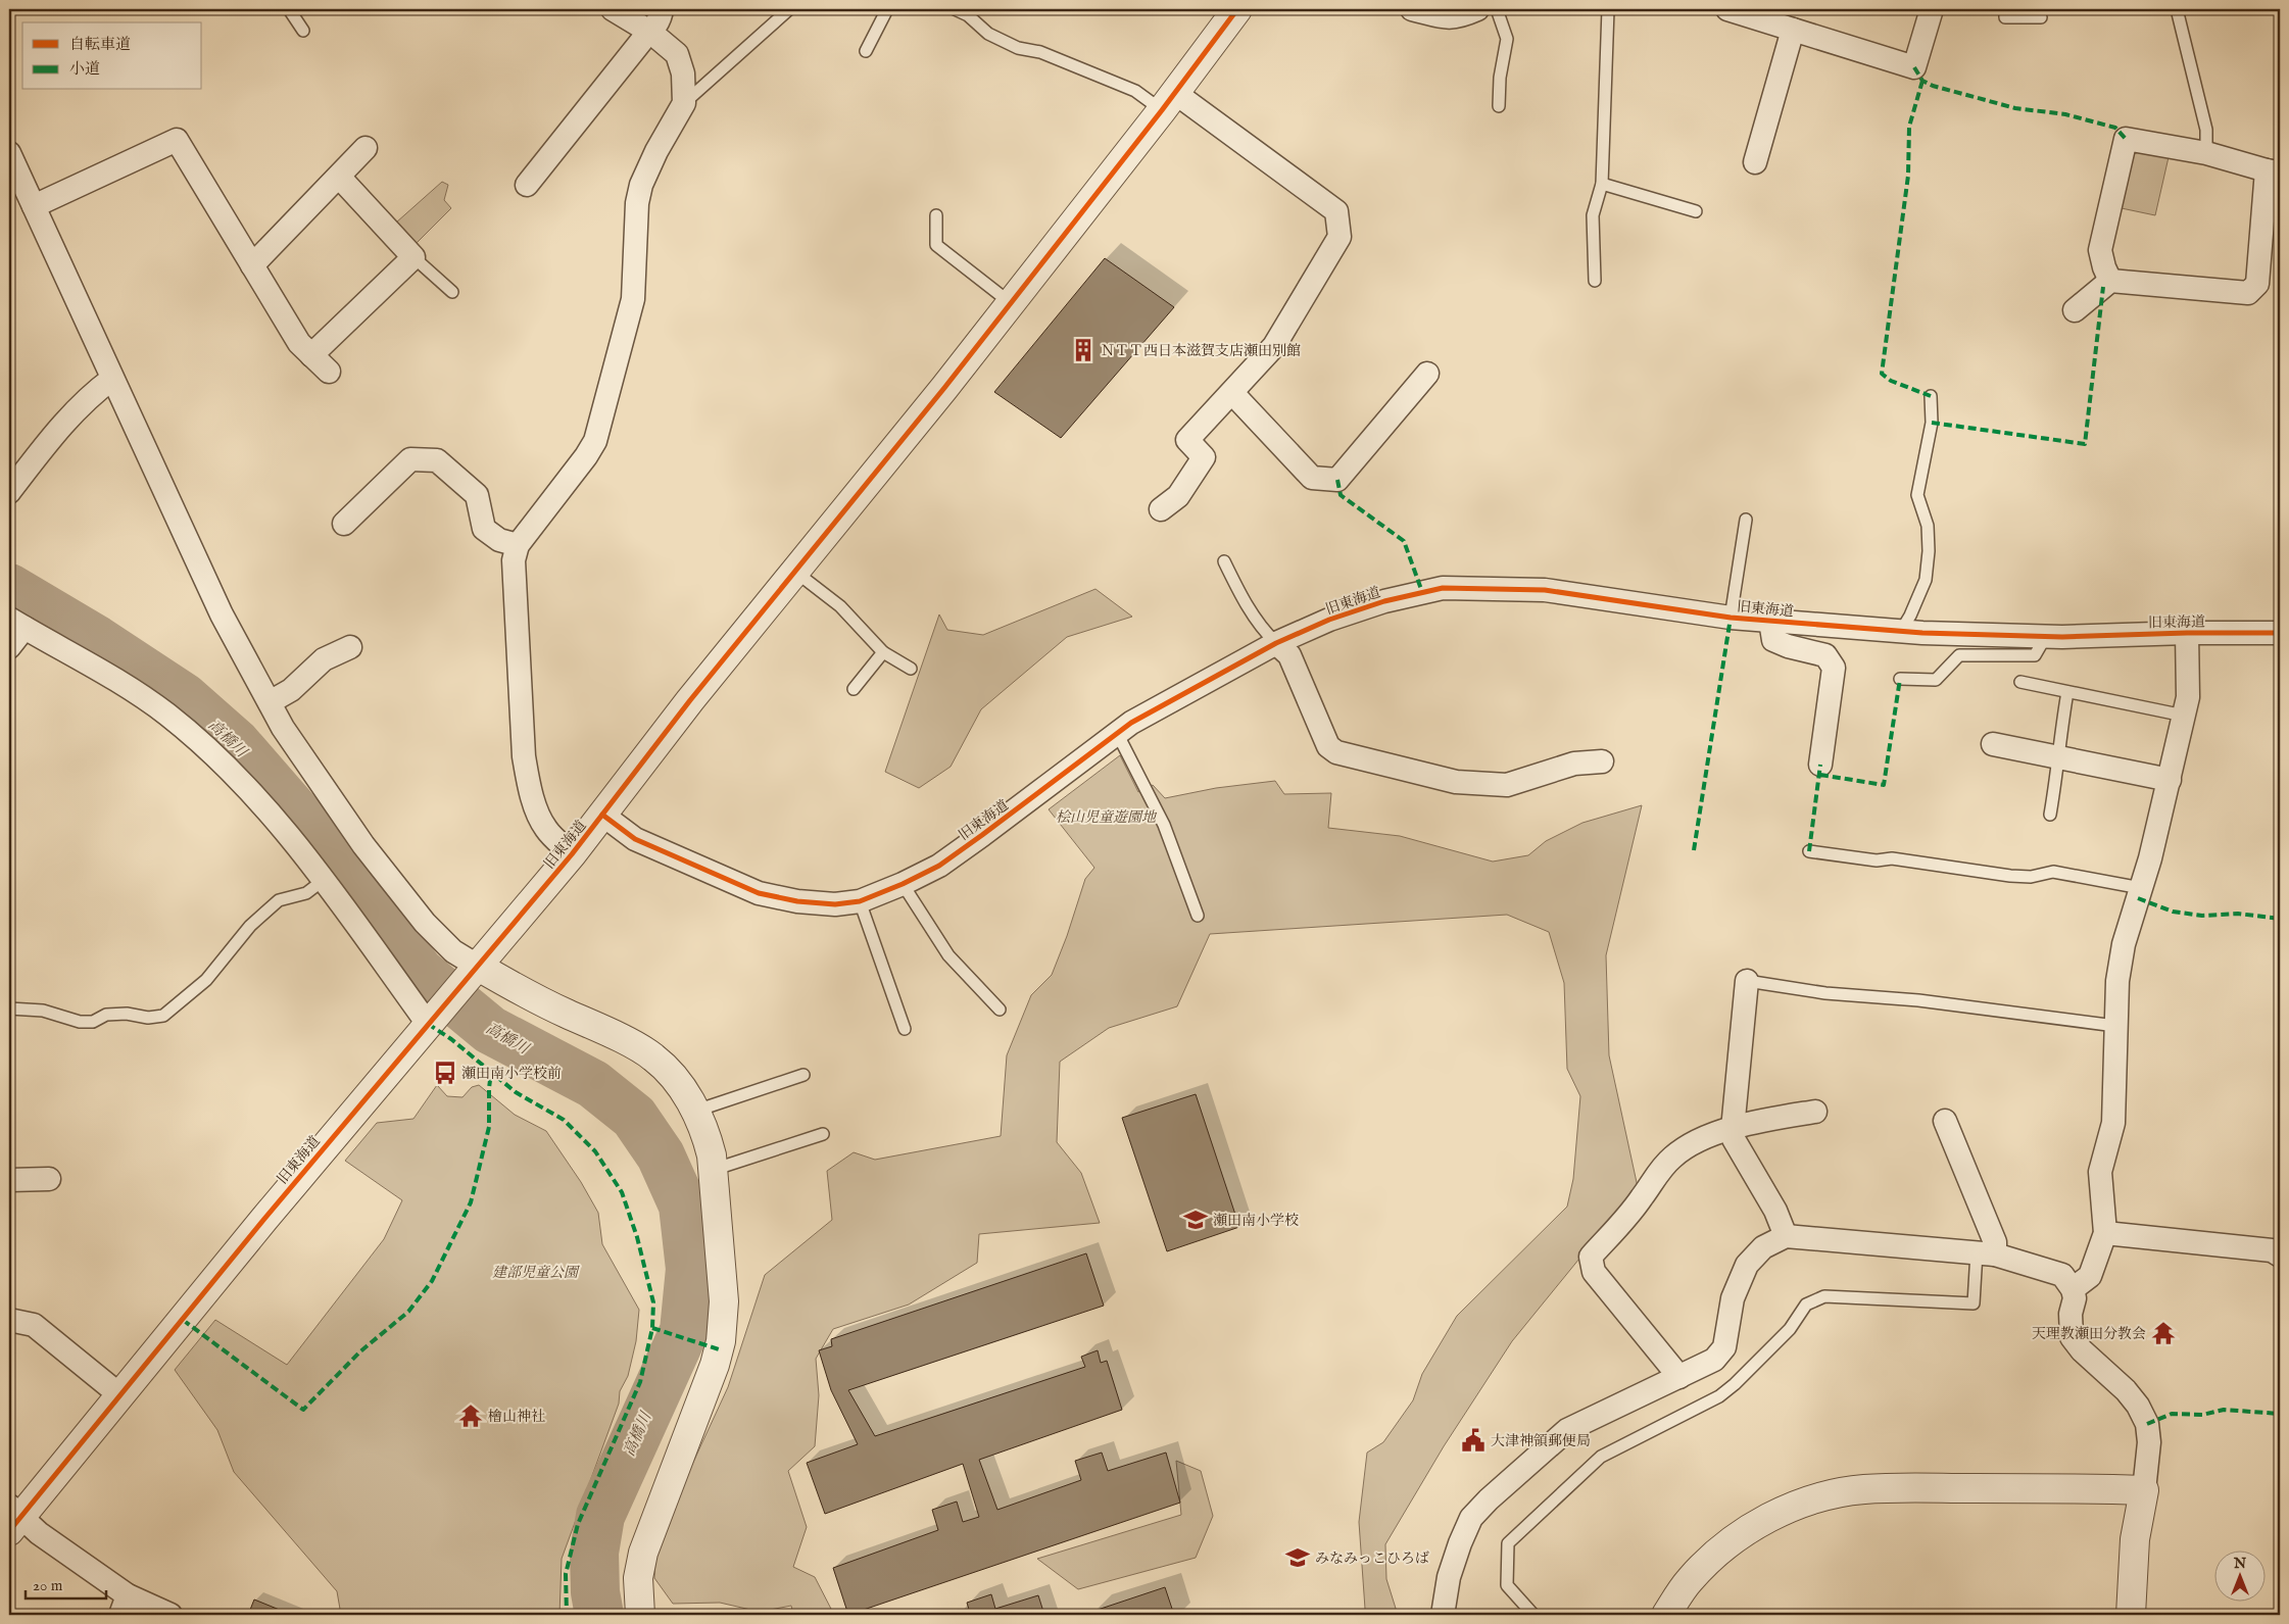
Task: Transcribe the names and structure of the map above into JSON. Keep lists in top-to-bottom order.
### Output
{
  "streets": {
    "street": ["旧東海道"]
  },
  "water": ["高橋川"],
  "parks": ["桧山児童遊園地", "建部児童公園"],
  "places": {
    "building": ["ＮＴＴ西日本滋賀支店瀬田別館"],
    "bus stop": ["瀬田南小学校前"],
    "school or university": ["瀬田南小学校", "みなみっこひろば"],
    "temple": ["天理教瀬田分教会", "檜山神社"],
    "public building": ["大津神領郵便局"]
  },
  "legend": ["自転車道", "小道"],
  "scale_bar": "20 m",
  "north": "top"
}
